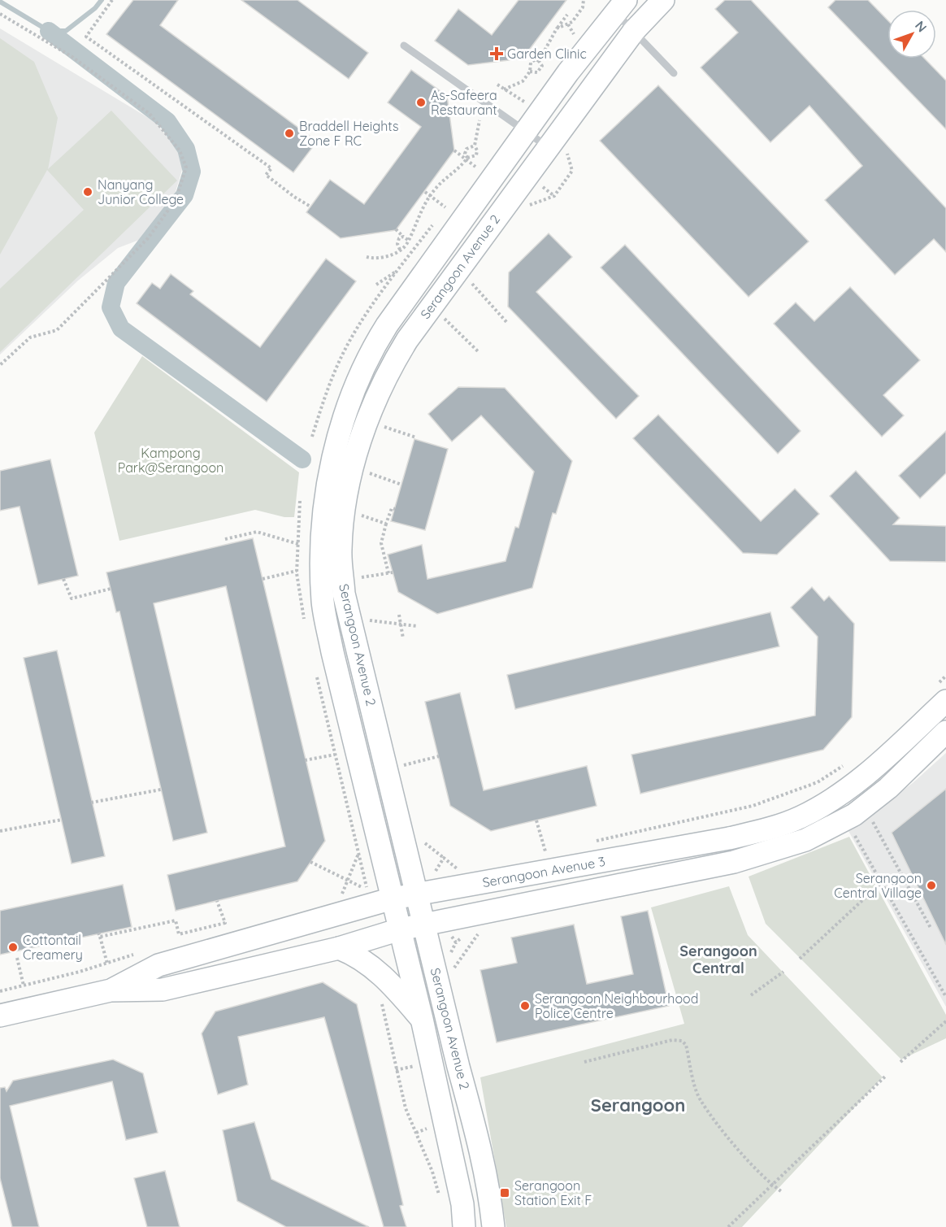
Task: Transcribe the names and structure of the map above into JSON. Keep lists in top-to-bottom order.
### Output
{
  "streets": {
    "main road": ["Serangoon Avenue 2", "Serangoon Avenue 3"]
  },
  "crossings": [
    ["Serangoon Avenue 2", "Serangoon Avenue 3"]
  ],
  "districts": ["Serangoon Central", "Serangoon"],
  "parks": ["Kampong Park@Serangoon"],
  "places": {
    "health": ["Garden Clinic"],
    "other": [
      "As-Safeera Restaurant",
      "Braddell Heights Zone F RC",
      "Nanyang Junior College",
      "Serangoon Central Village",
      "Cottontail Creamery",
      "Serangoon Neighbourhood Police Centre"
    ],
    "transit": ["Serangoon Station Exit F"]
  },
  "north": "top right"
}
